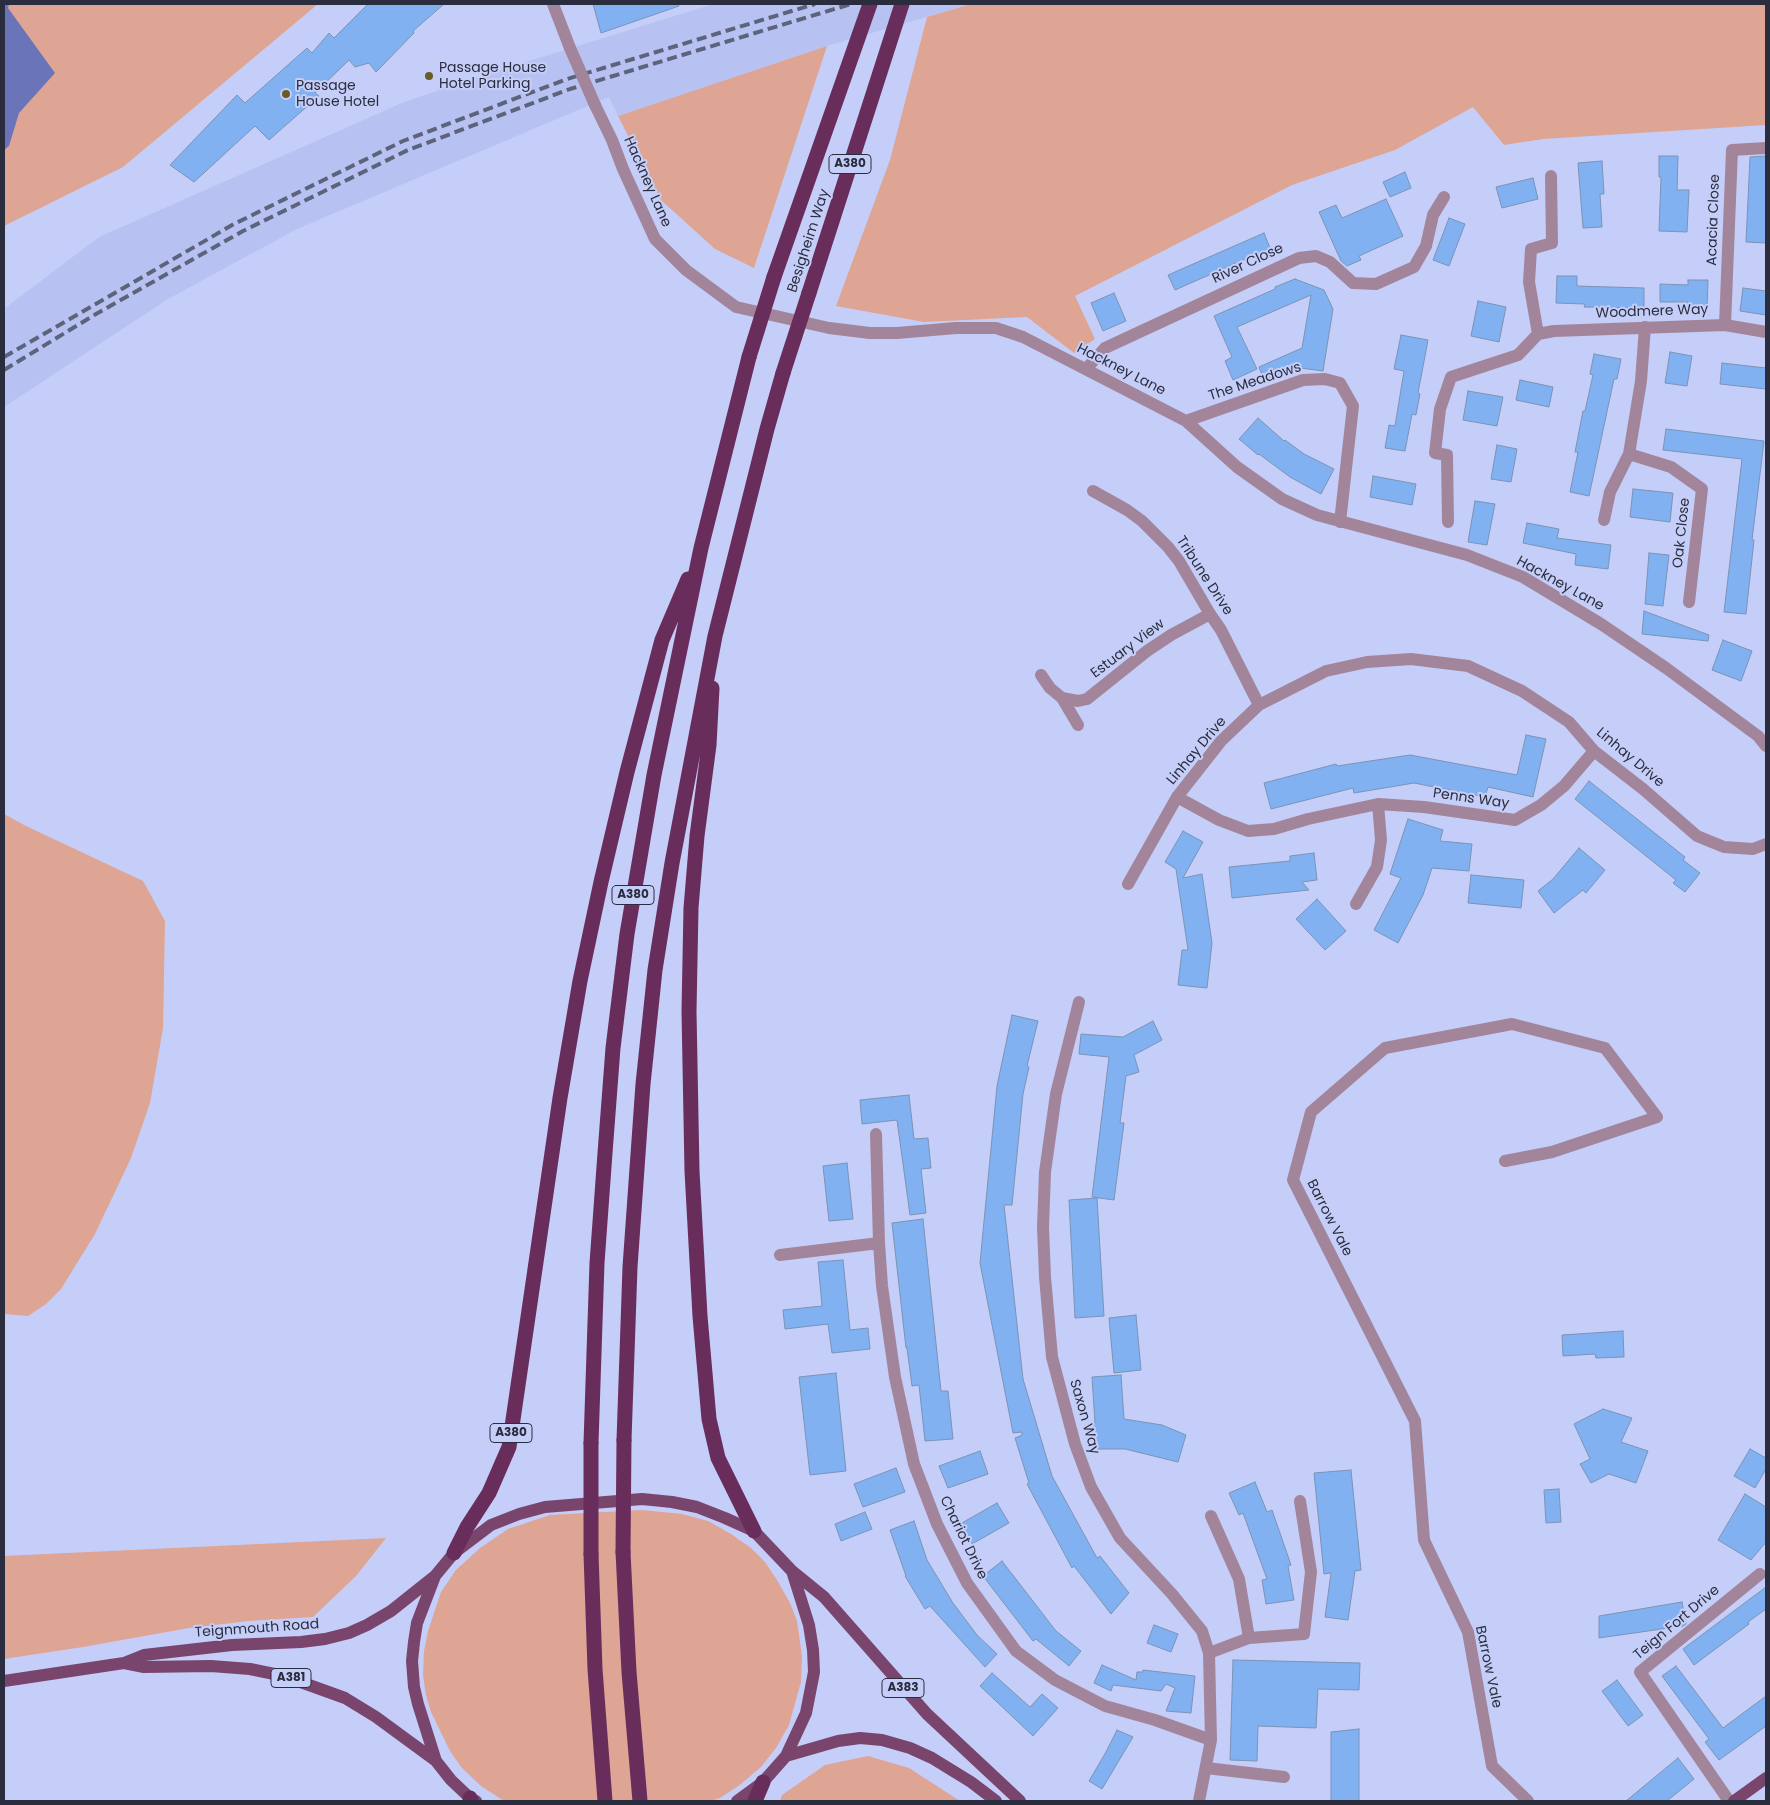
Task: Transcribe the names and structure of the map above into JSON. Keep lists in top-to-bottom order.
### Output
{
  "streets": {
    "highway": ["A380", "Besigheim Way"],
    "main road": ["Teignmouth Road", "A381", "A383"],
    "street": [
      "Hackney Lane",
      "Acacia Close",
      "River Close",
      "Woodmere Way",
      "The Meadows",
      "Oak Close",
      "Tribune Drive",
      "Estuary View",
      "Linhay Drive",
      "Penns Way",
      "Barrow Vale",
      "Saxon Way",
      "Chariot Drive",
      "Teign Fort Drive"
    ]
  },
  "crossings": [
    ["A380", "Besigheim Way"],
    ["Hackney Lane", "River Close"],
    ["Hackney Lane", "The Meadows"],
    ["Acacia Close", "Woodmere Way"],
    ["Tribune Drive", "Estuary View"],
    ["Tribune Drive", "Linhay Drive"],
    ["Linhay Drive", "Penns Way"],
    ["Saxon Way", "Chariot Drive"]
  ],
  "places": ["Passage House Hotel Parking", "Passage House Hotel"]
}
